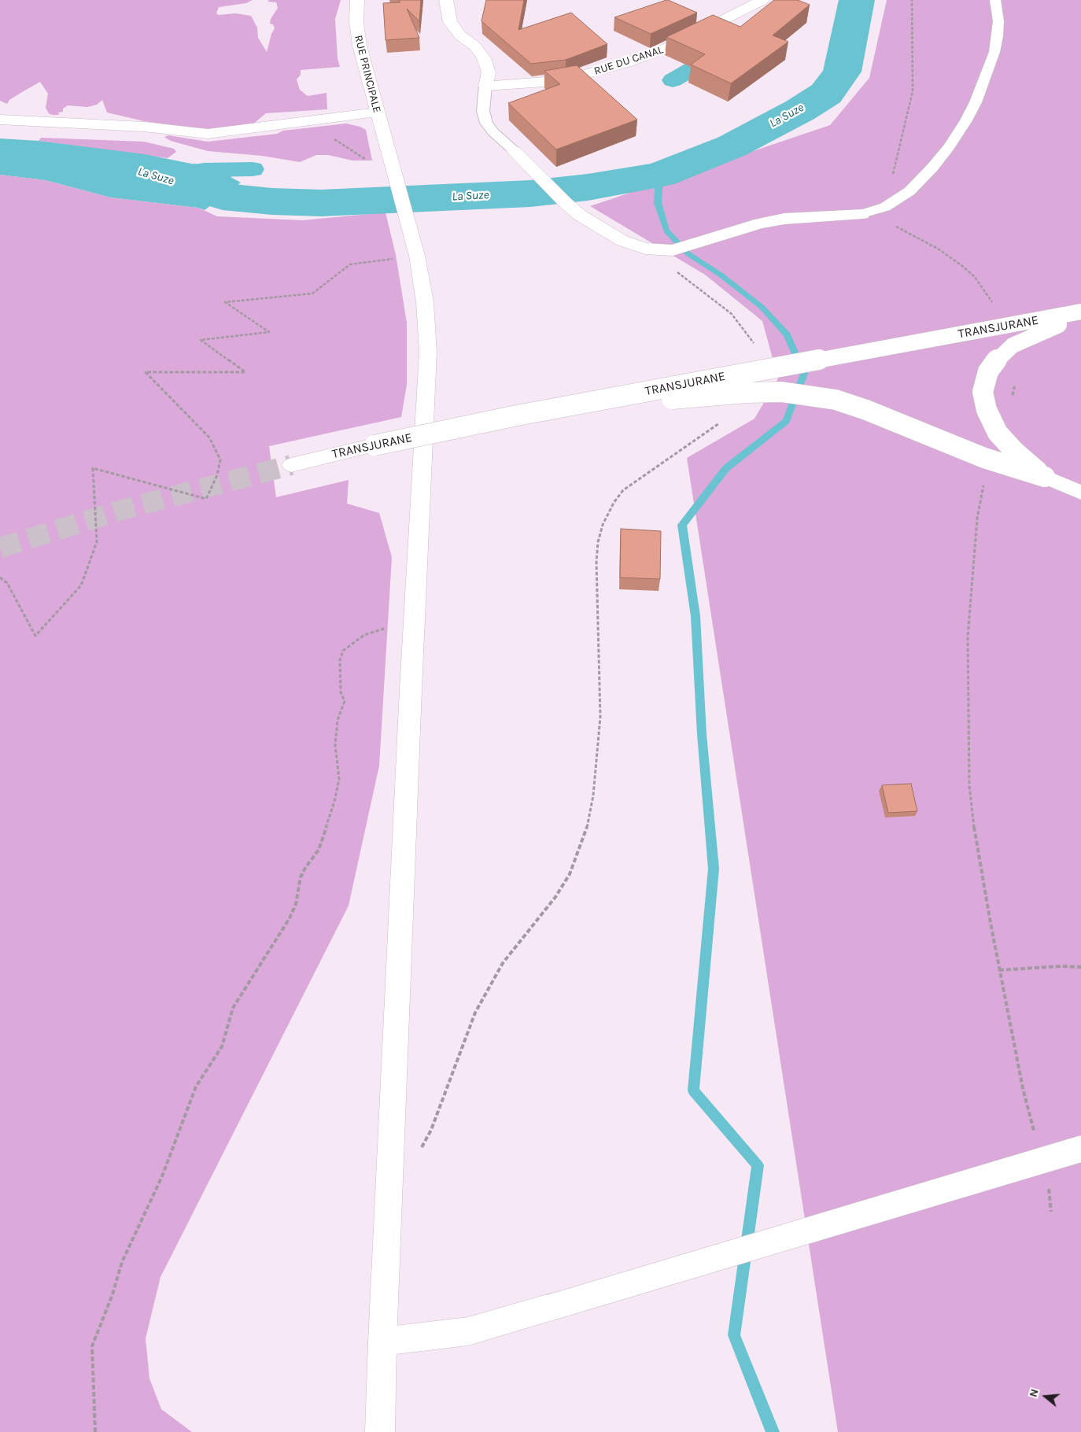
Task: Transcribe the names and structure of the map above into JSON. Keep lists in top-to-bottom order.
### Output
{
  "streets": {
    "main road": ["RUE DU CANAL", "RUE PRINCIPALE", "TRANSJURANE"]
  },
  "water": ["La Suze"],
  "north": "left"
}
